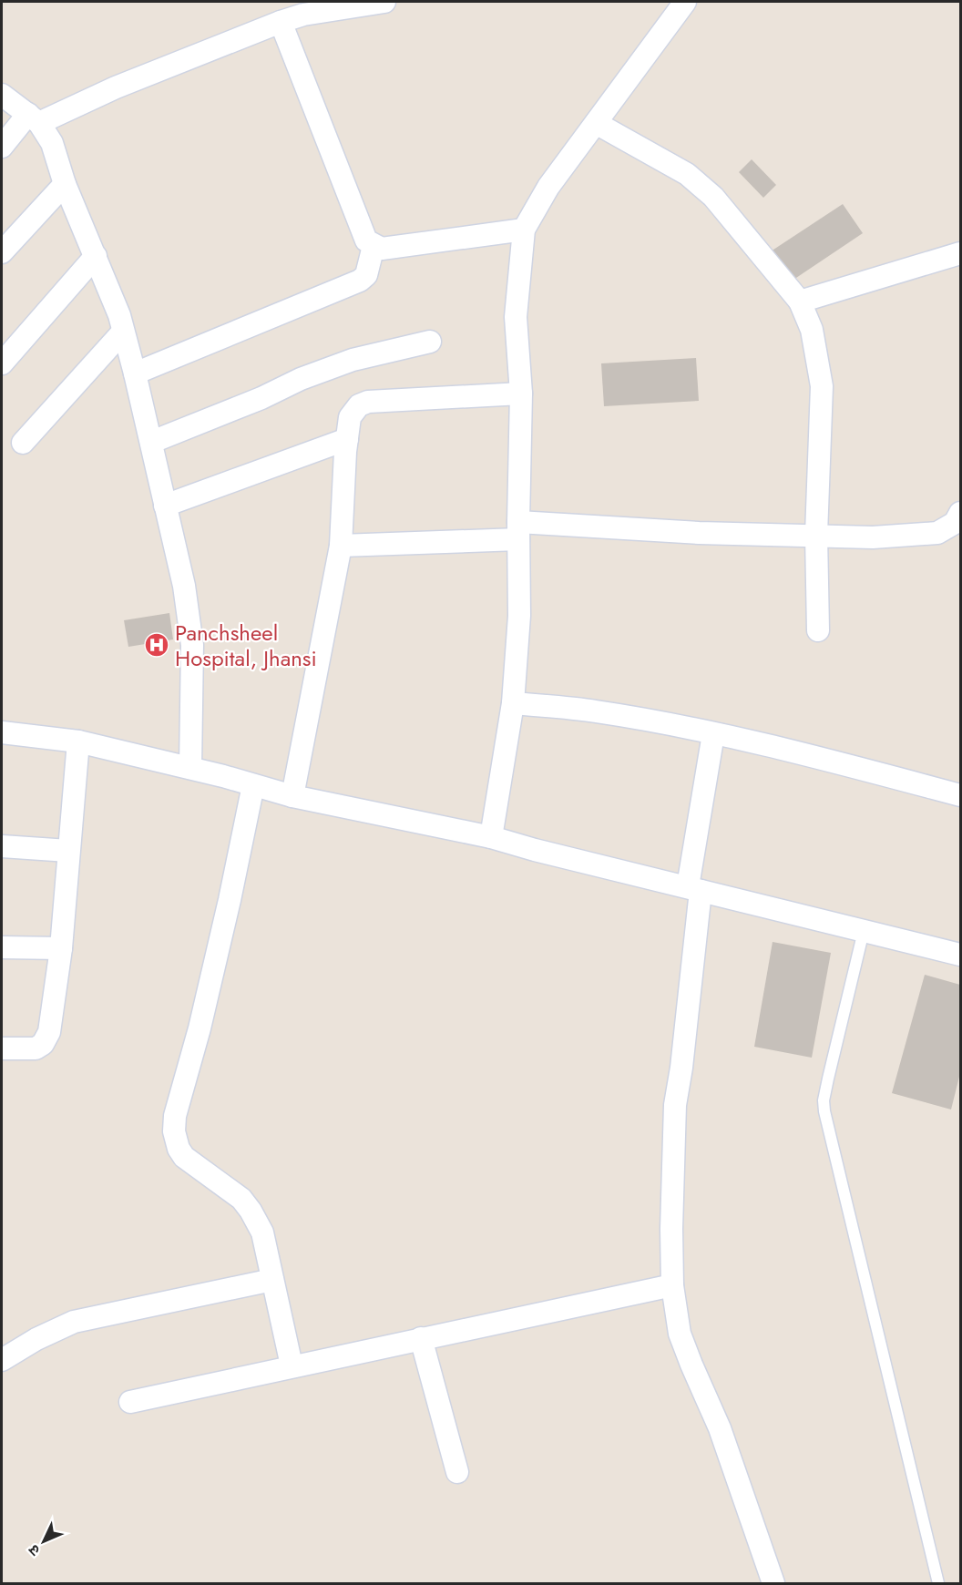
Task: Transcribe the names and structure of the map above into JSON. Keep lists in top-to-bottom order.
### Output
{
  "places": {
    "hospital": ["Panchsheel Hospital, Jhansi"]
  },
  "north": "bottom left"
}
